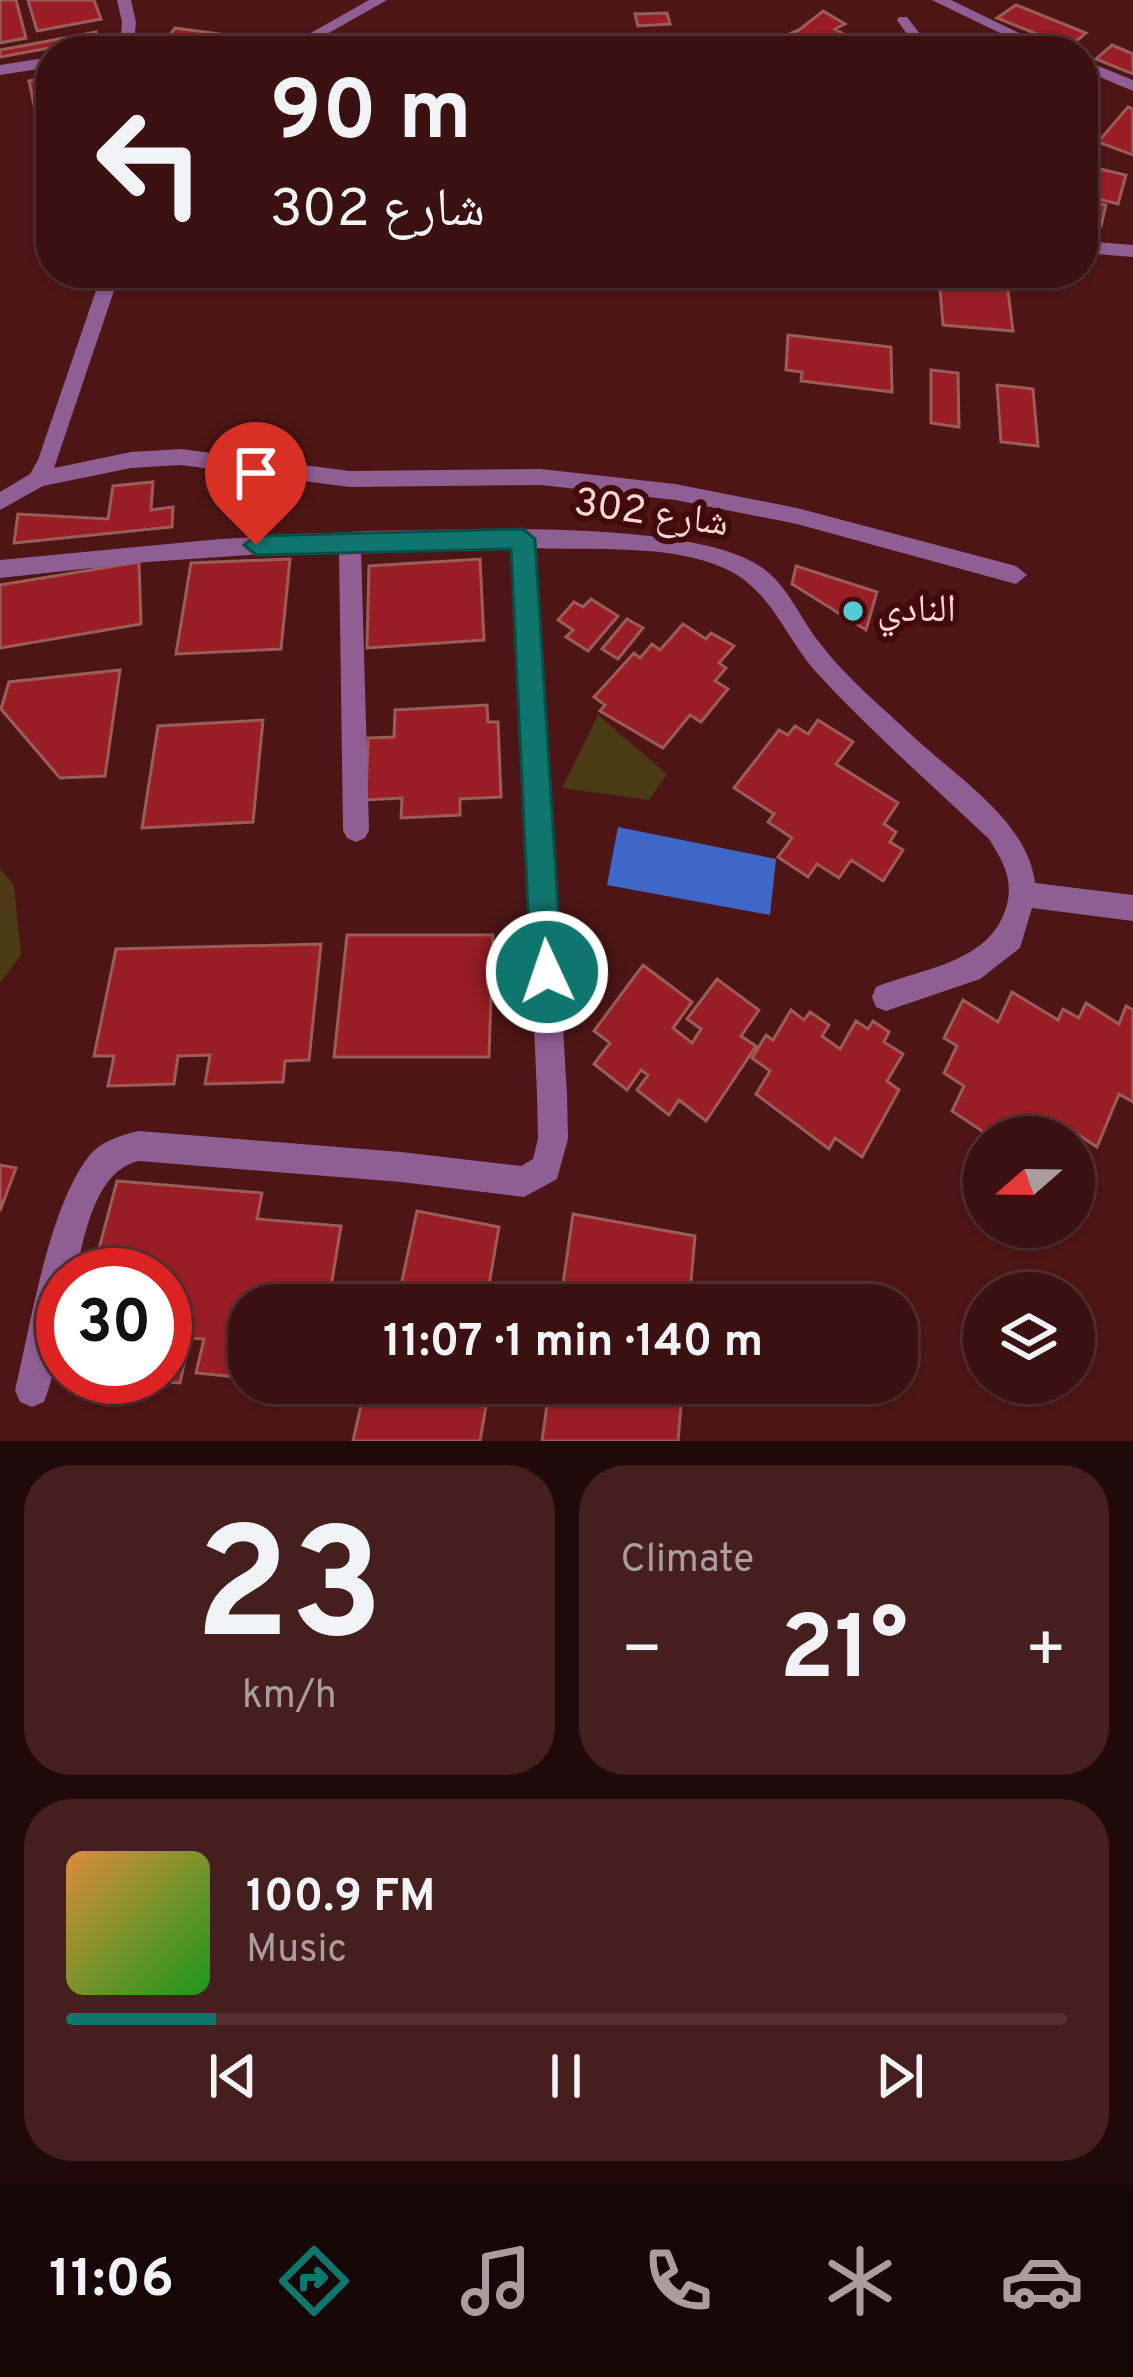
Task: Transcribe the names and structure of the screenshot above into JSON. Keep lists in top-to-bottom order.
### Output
{
  "streets": {
    "street": ["شارع 302"]
  },
  "places": ["النادي"],
  "north": "left",
  "page": {
    "turn": ["90 m", "شارع 302"],
    "limit": "30",
    "trip": "11:07 · 1 min · 140 m",
    "tile": [
      ["23", "km/h"],
      "Climate"
    ],
    "heat": ["−", "21°", "+"],
    "song": ["100.9 FM", "Music"],
    "tabs": "11:06"
  }
}
